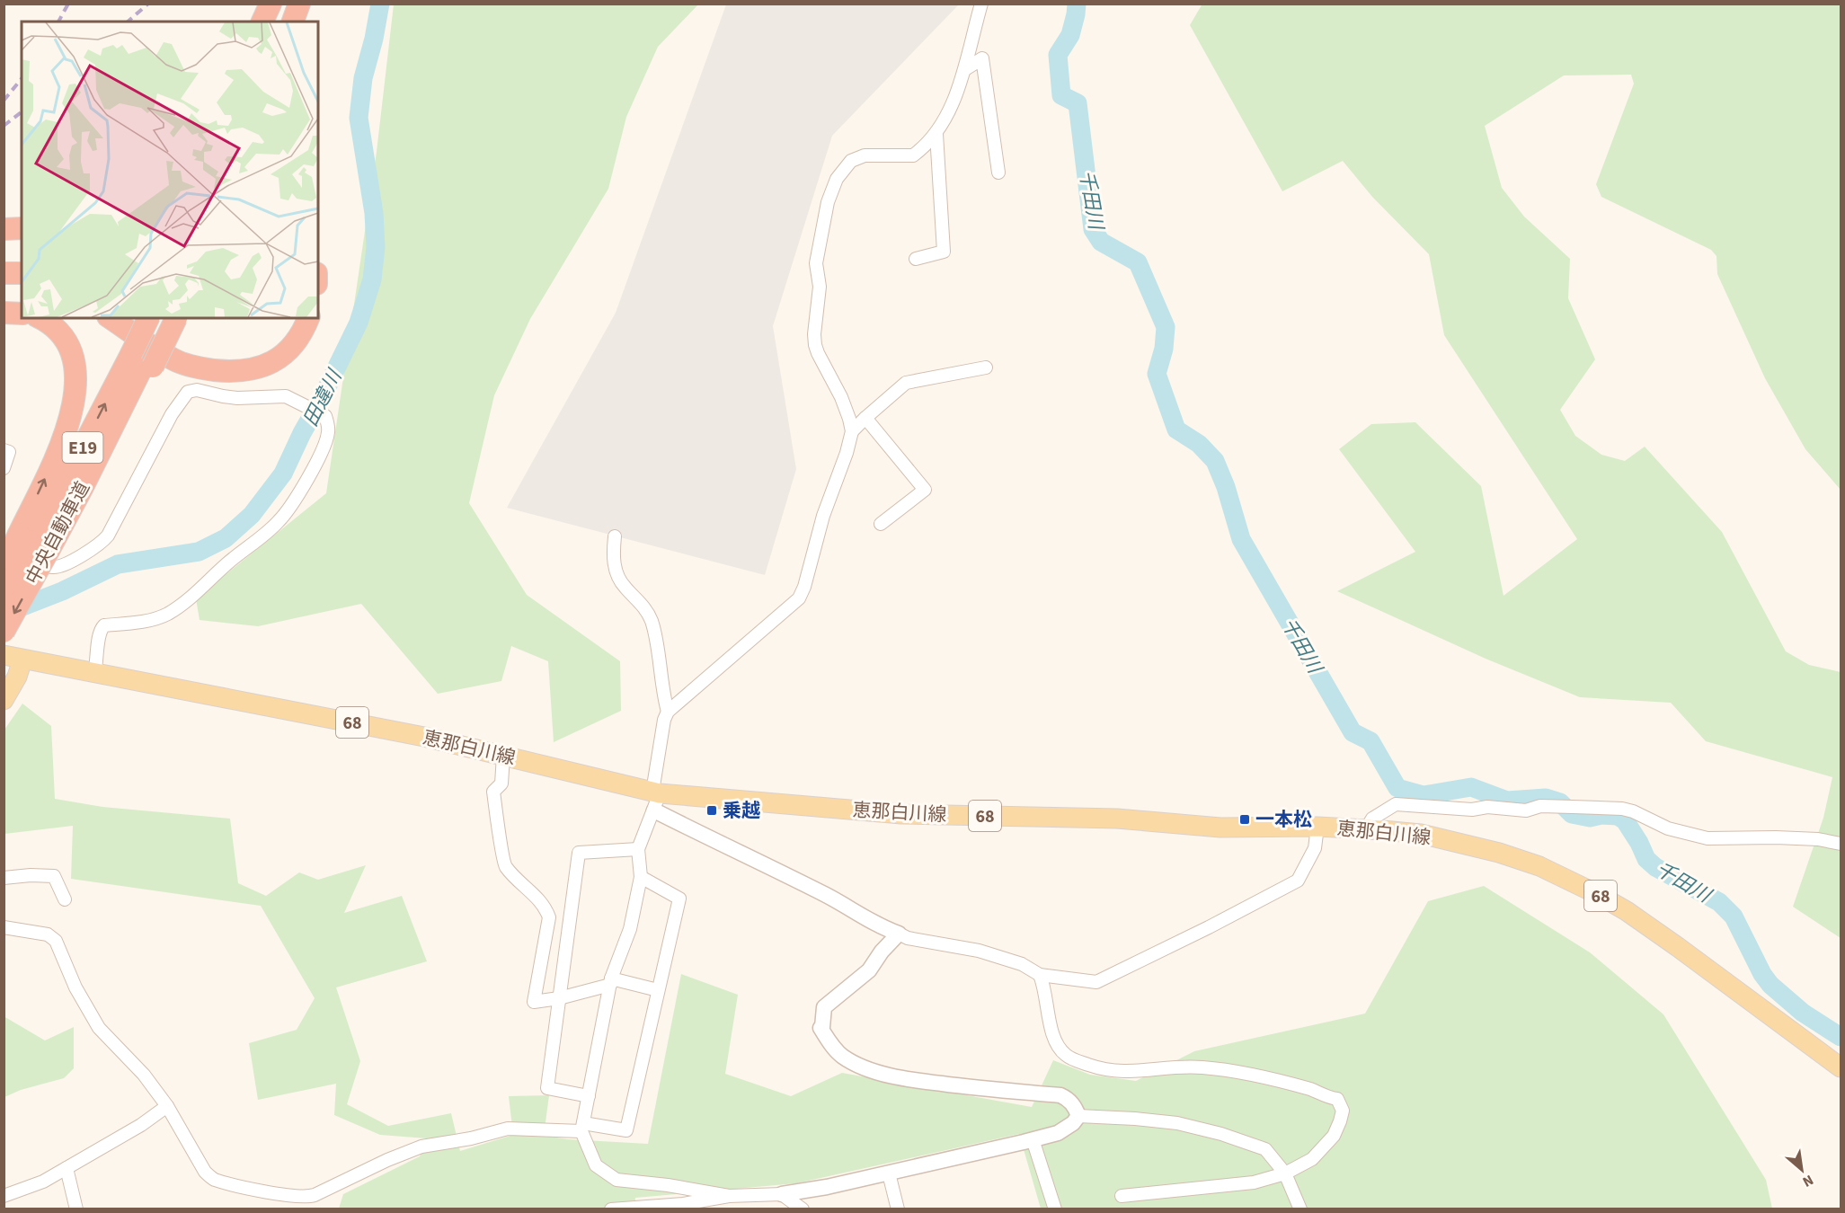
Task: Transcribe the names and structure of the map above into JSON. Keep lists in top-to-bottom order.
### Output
{
  "streets": {
    "highway": ["E19", "中央自動車道"],
    "main road": ["68", "恵那白川線"]
  },
  "water": ["千田川", "田違川"],
  "places": {
    "transit": ["乗越", "一本松"]
  },
  "north": "bottom right"
}
